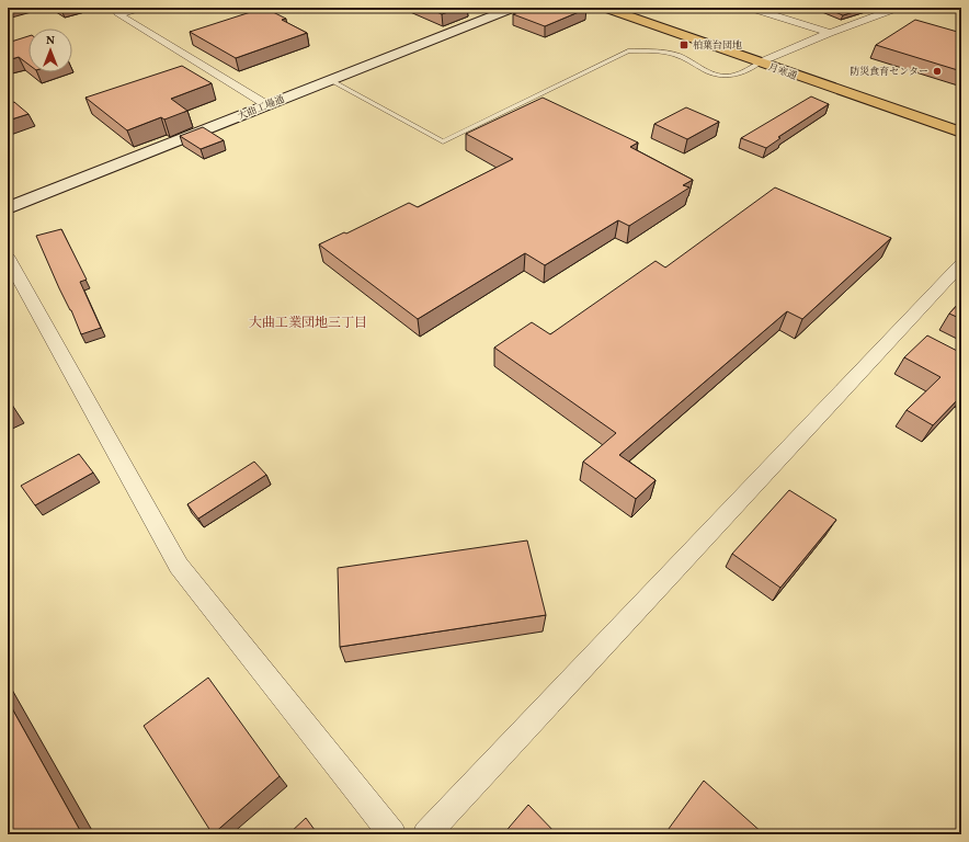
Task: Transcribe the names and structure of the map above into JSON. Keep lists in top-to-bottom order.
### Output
{
  "streets": {
    "highway": ["月寒通"],
    "street": ["大曲工場通"]
  },
  "districts": ["大曲工業団地三丁目"],
  "places": {
    "transit": ["柏葉台団地"],
    "other": ["防災食育センター"]
  },
  "north": "top"
}
